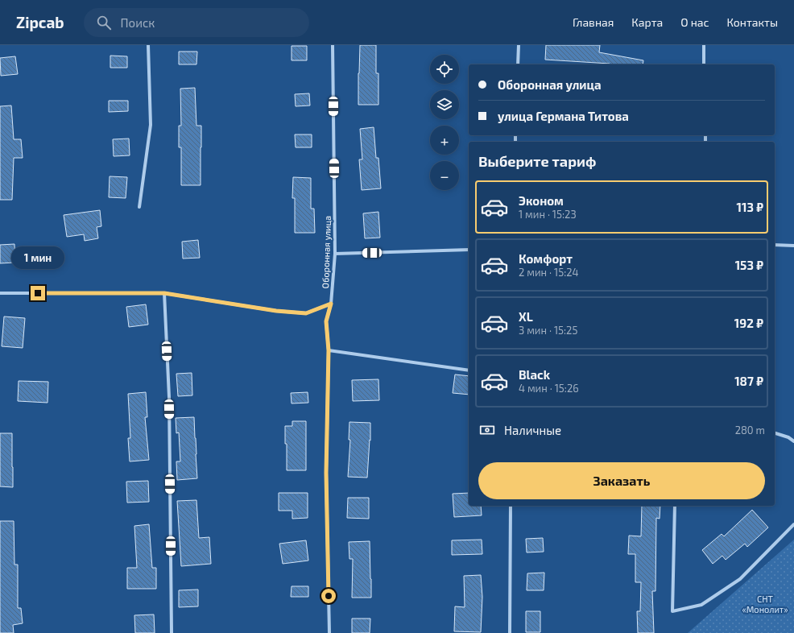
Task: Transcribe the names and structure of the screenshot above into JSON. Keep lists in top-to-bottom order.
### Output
{
  "streets": {
    "street": ["Оборонная улица"]
  },
  "parks": ["СНТ «Монолит»"],
  "page": {
    "header": "Zipcab",
    "search": "Поиск",
    "nav": [
      "Главная",
      "Карта",
      "О нас",
      "Контакты"
    ],
    "map_buttons": ["+", "−"],
    "banner": ["Оборонная улица", "улица Германа Титова"],
    "heading": "Выберите тариф",
    "list": [
      {
        "name": "Эконом",
        "note": "1 мин · 15:23",
        "value": "113 ₽"
      },
      {
        "name": "Комфорт",
        "note": "2 мин · 15:24",
        "value": "153 ₽"
      },
      {
        "name": "XL",
        "note": "3 мин · 15:25",
        "value": "192 ₽"
      },
      {
        "name": "Black",
        "note": "4 мин · 15:26",
        "value": "187 ₽"
      }
    ],
    "bubble": "1 мин",
    "pay": ["Наличные", "280 m"],
    "buttons": "Заказать"
  }
}
